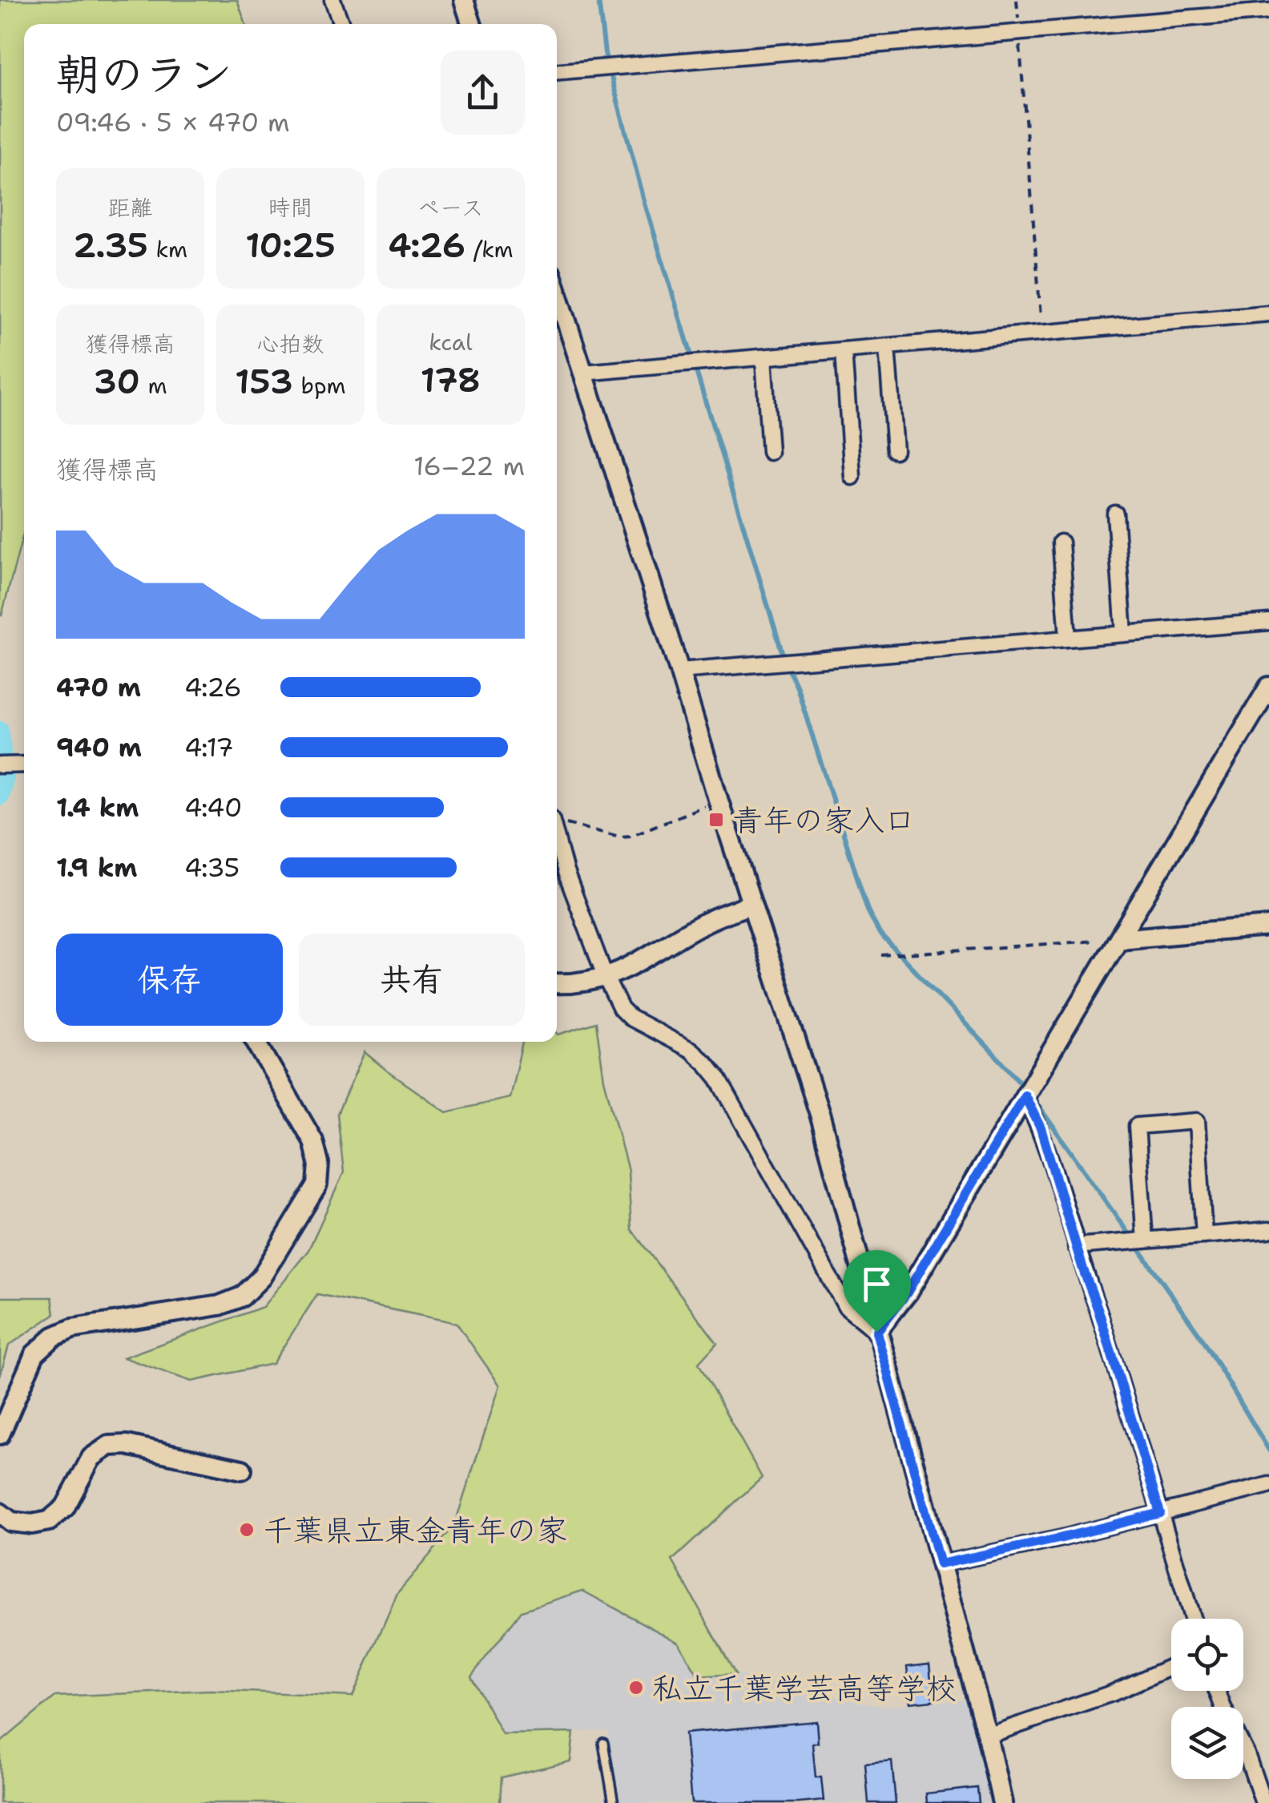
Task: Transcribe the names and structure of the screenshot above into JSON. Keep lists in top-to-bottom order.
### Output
{
  "places": {
    "transit": ["青年の家入口"],
    "other": ["千葉県立東金青年の家", "私立千葉学芸高等学校"]
  },
  "page": {
    "heading": ["朝のラン", "09:46 · 5 × 470 m"],
    "stats": [
      ["距離", "2.35 km"],
      ["時間", "10:25"],
      ["ペース", "4:26 /km"],
      ["獲得標高", "30 m"],
      ["心拍数", "153 bpm"],
      ["kcal", "178"]
    ],
    "chart": ["獲得標高", "16–22 m"],
    "list": [
      {
        "name": "470 m",
        "note": "4:26"
      },
      {
        "name": "940 m",
        "note": "4:17"
      },
      {
        "name": "1.4 km",
        "note": "4:40"
      },
      {
        "name": "1.9 km",
        "note": "4:35"
      }
    ],
    "buttons": ["保存", "共有"]
  }
}
